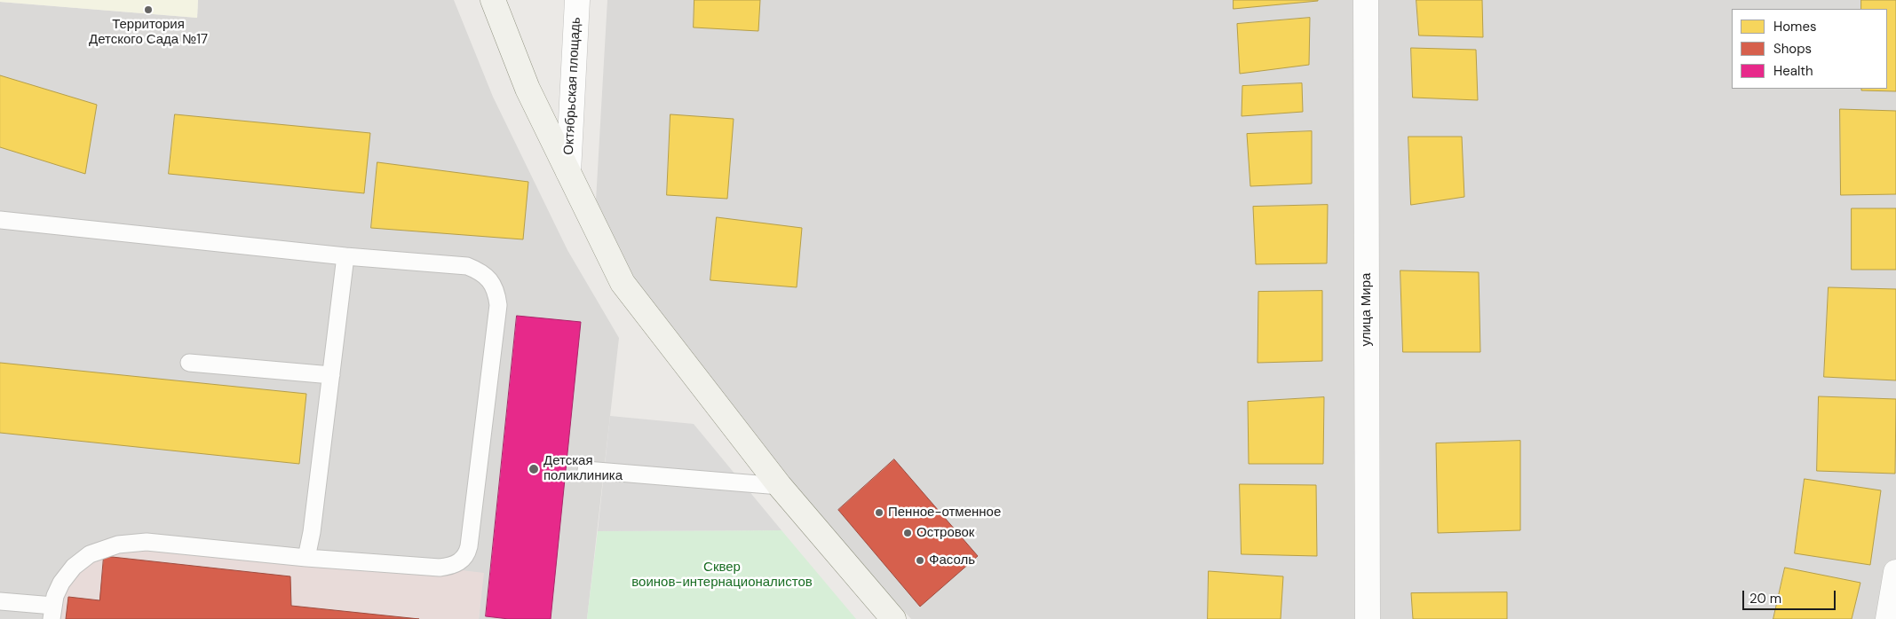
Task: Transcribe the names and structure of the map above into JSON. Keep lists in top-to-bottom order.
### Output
{
  "streets": {
    "street": ["Октябрьская площадь", "улица Мира"]
  },
  "parks": ["Сквер воинов-интернационалистов"],
  "places": [
    "Территория Детского Сада №17",
    "Детская поликлиника",
    "Пенное-отменное",
    "Островок",
    "Фасоль"
  ],
  "legend": ["Homes", "Shops", "Health"],
  "scale_bar": "20 m"
}
